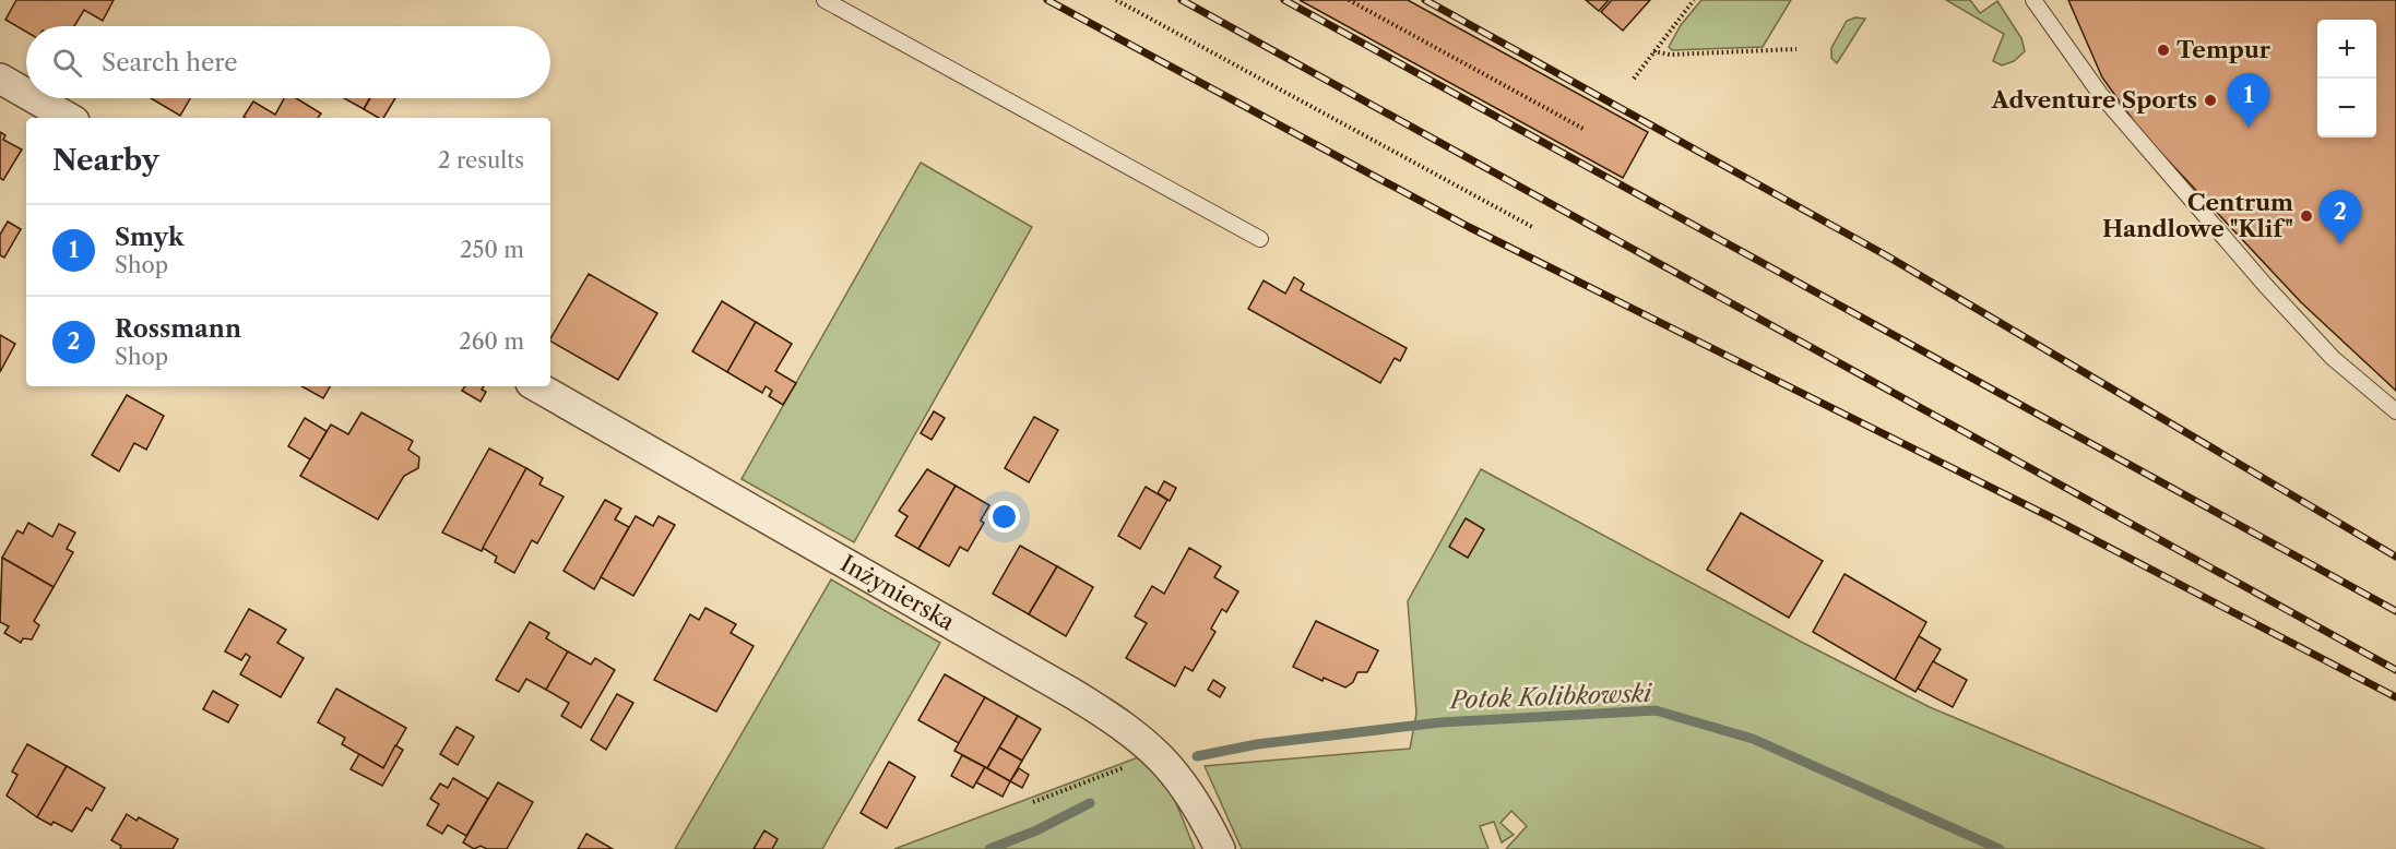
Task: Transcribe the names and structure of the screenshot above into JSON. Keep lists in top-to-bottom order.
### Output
{
  "streets": {
    "street": ["Inżynierska"]
  },
  "water": ["Potok Kolibkowski"],
  "places": ["Tempur", "Adventure Sports", "Centrum Handlowe \"Klif\""],
  "page": {
    "map_buttons": ["+", "−"],
    "search": "Search here",
    "pins": ["1", "2"],
    "heading": ["Nearby", "2 results"],
    "list": [
      {
        "mark": "1",
        "name": "Smyk",
        "note": "Shop",
        "value": "250 m"
      },
      {
        "mark": "2",
        "name": "Rossmann",
        "note": "Shop",
        "value": "260 m"
      }
    ]
  }
}
